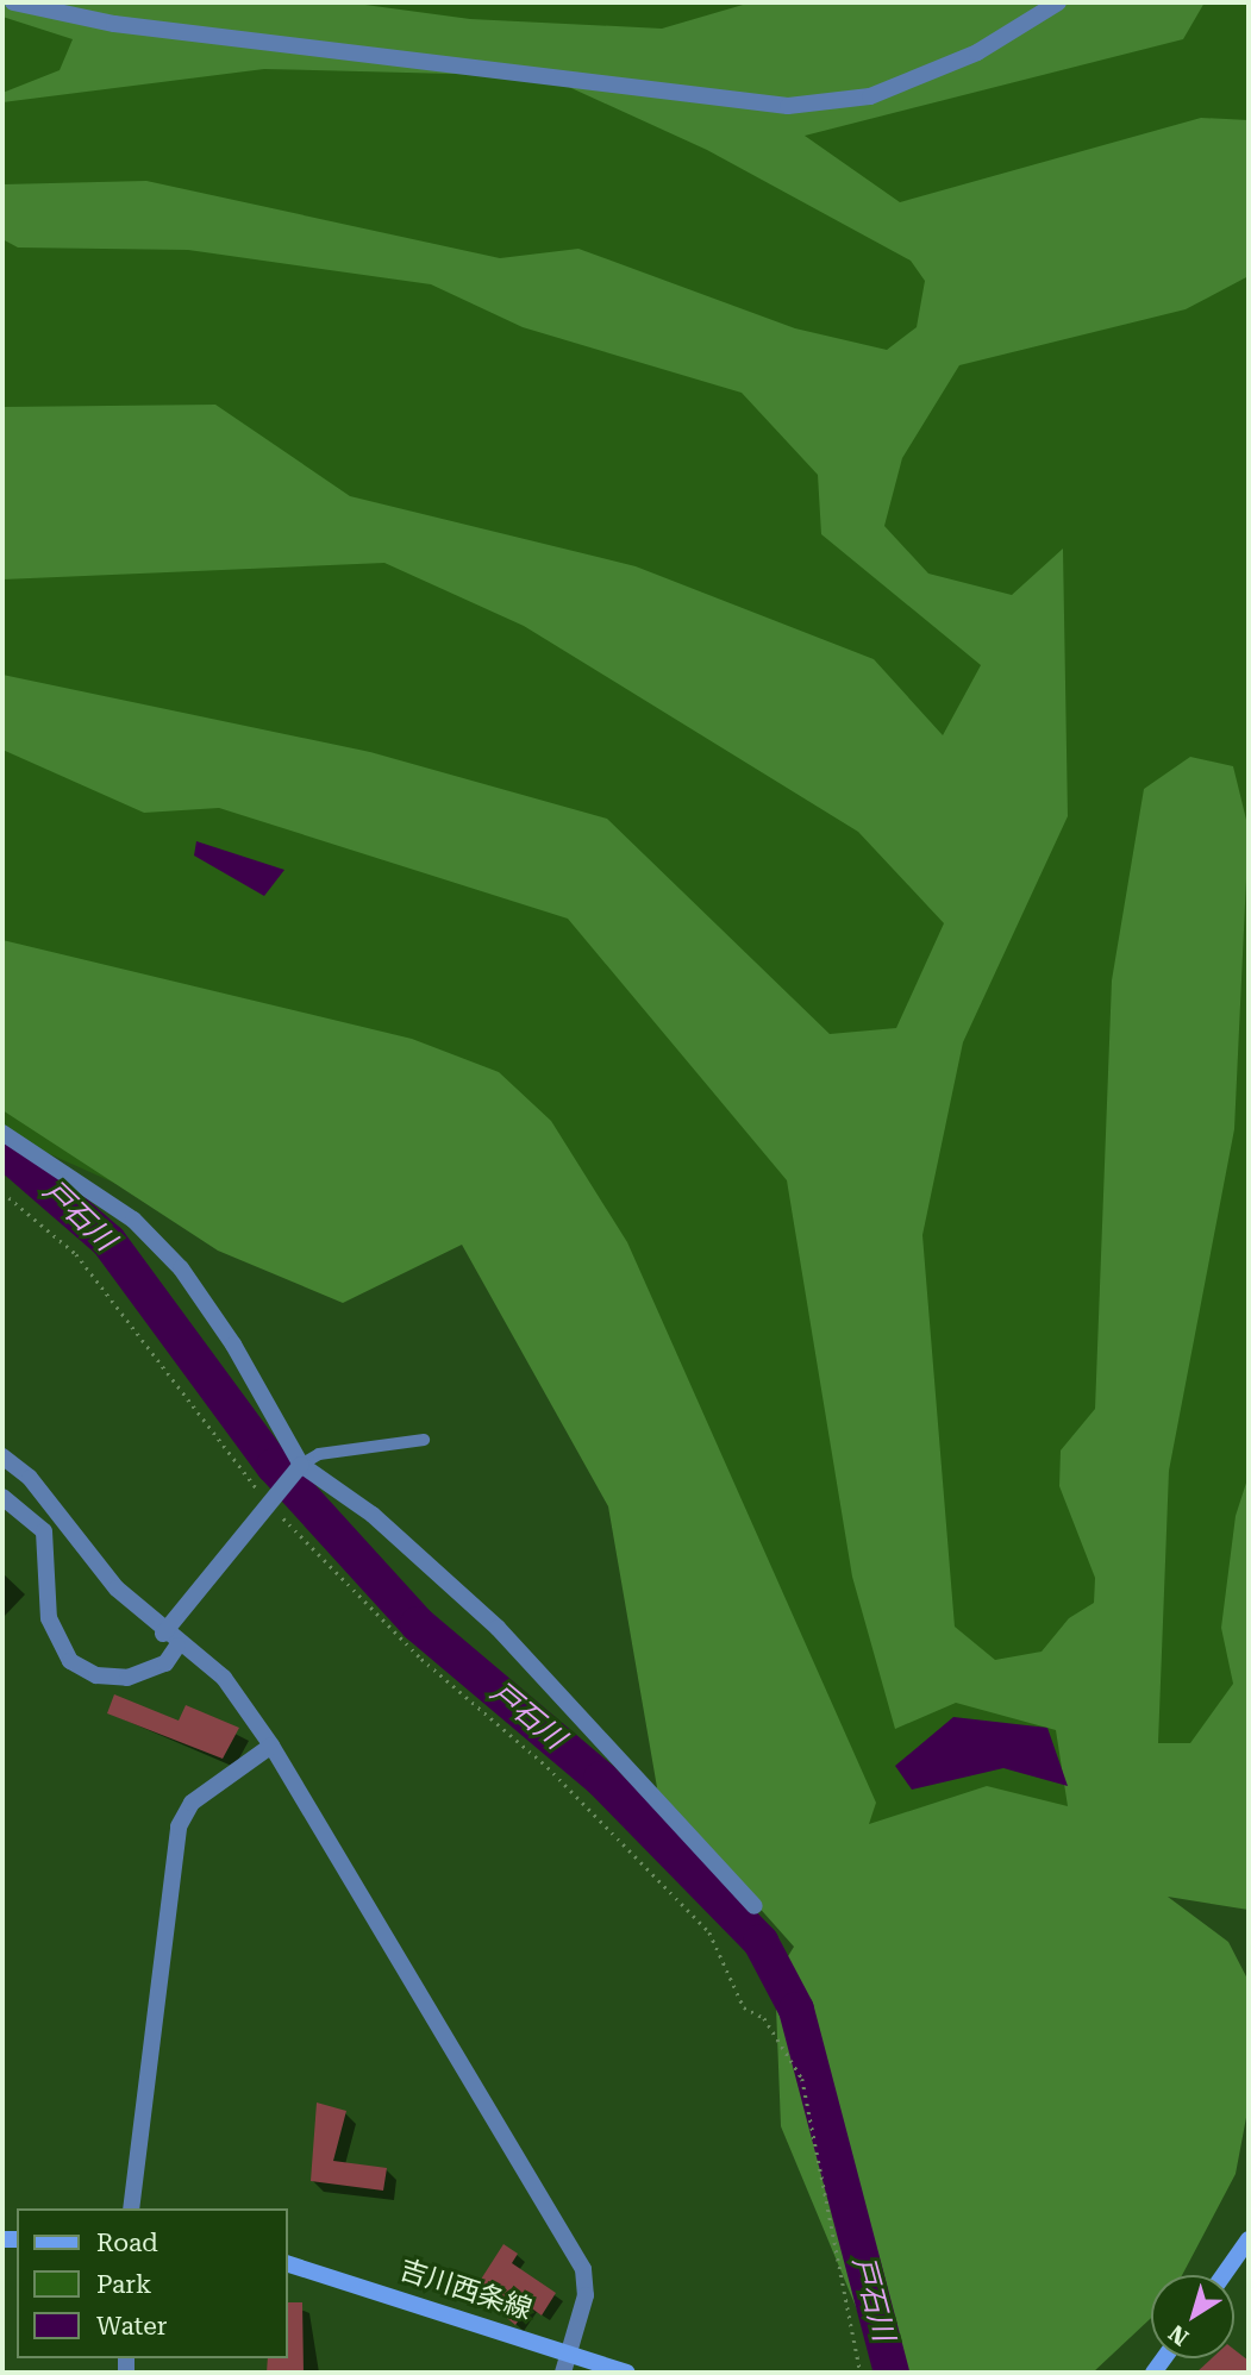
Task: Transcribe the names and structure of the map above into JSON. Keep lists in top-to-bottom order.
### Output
{
  "streets": {
    "main road": ["吉川西条線"]
  },
  "water": ["戸石川"],
  "legend": ["Road", "Park", "Water"],
  "north": "bottom left"
}
